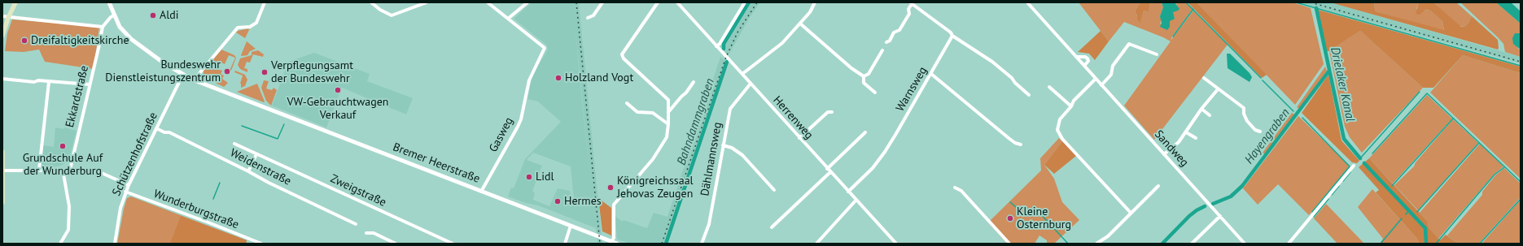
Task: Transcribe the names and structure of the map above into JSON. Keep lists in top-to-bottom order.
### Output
{
  "streets": {
    "street": [
      "Warnsweg",
      "Ekkardstraße",
      "Herrenweg",
      "Gasweg",
      "Sandweg",
      "Schützenhofstraße",
      "Dählmannsweg",
      "Bremer Heerstraße",
      "Weidenstraße",
      "Zweigstraße",
      "Wunderburgstraße"
    ]
  },
  "crossings": [
    ["Warnsweg", "Herrenweg"],
    ["Herrenweg", "Dählmannsweg"],
    ["Gasweg", "Bremer Heerstraße"],
    ["Schützenhofstraße", "Bremer Heerstraße"],
    ["Schützenhofstraße", "Weidenstraße"],
    ["Schützenhofstraße", "Wunderburgstraße"]
  ],
  "water": ["Drielaker Kanal", "Bahndammgraben", "Hayengraben"],
  "places": [
    "Aldi",
    "Dreifaltigkeitskirche",
    "Bundeswehr Dienstleistungszentrum",
    "Verpflegungsamt der Bundeswehr",
    "Holzland Vogt",
    "VW-Gebrauchtwagen Verkauf",
    "Grundschule Auf der Wunderburg",
    "Lidl",
    "Königreichssaal Jehovas Zeugen",
    "Hermes",
    "Kleine Osternburg"
  ]
}
